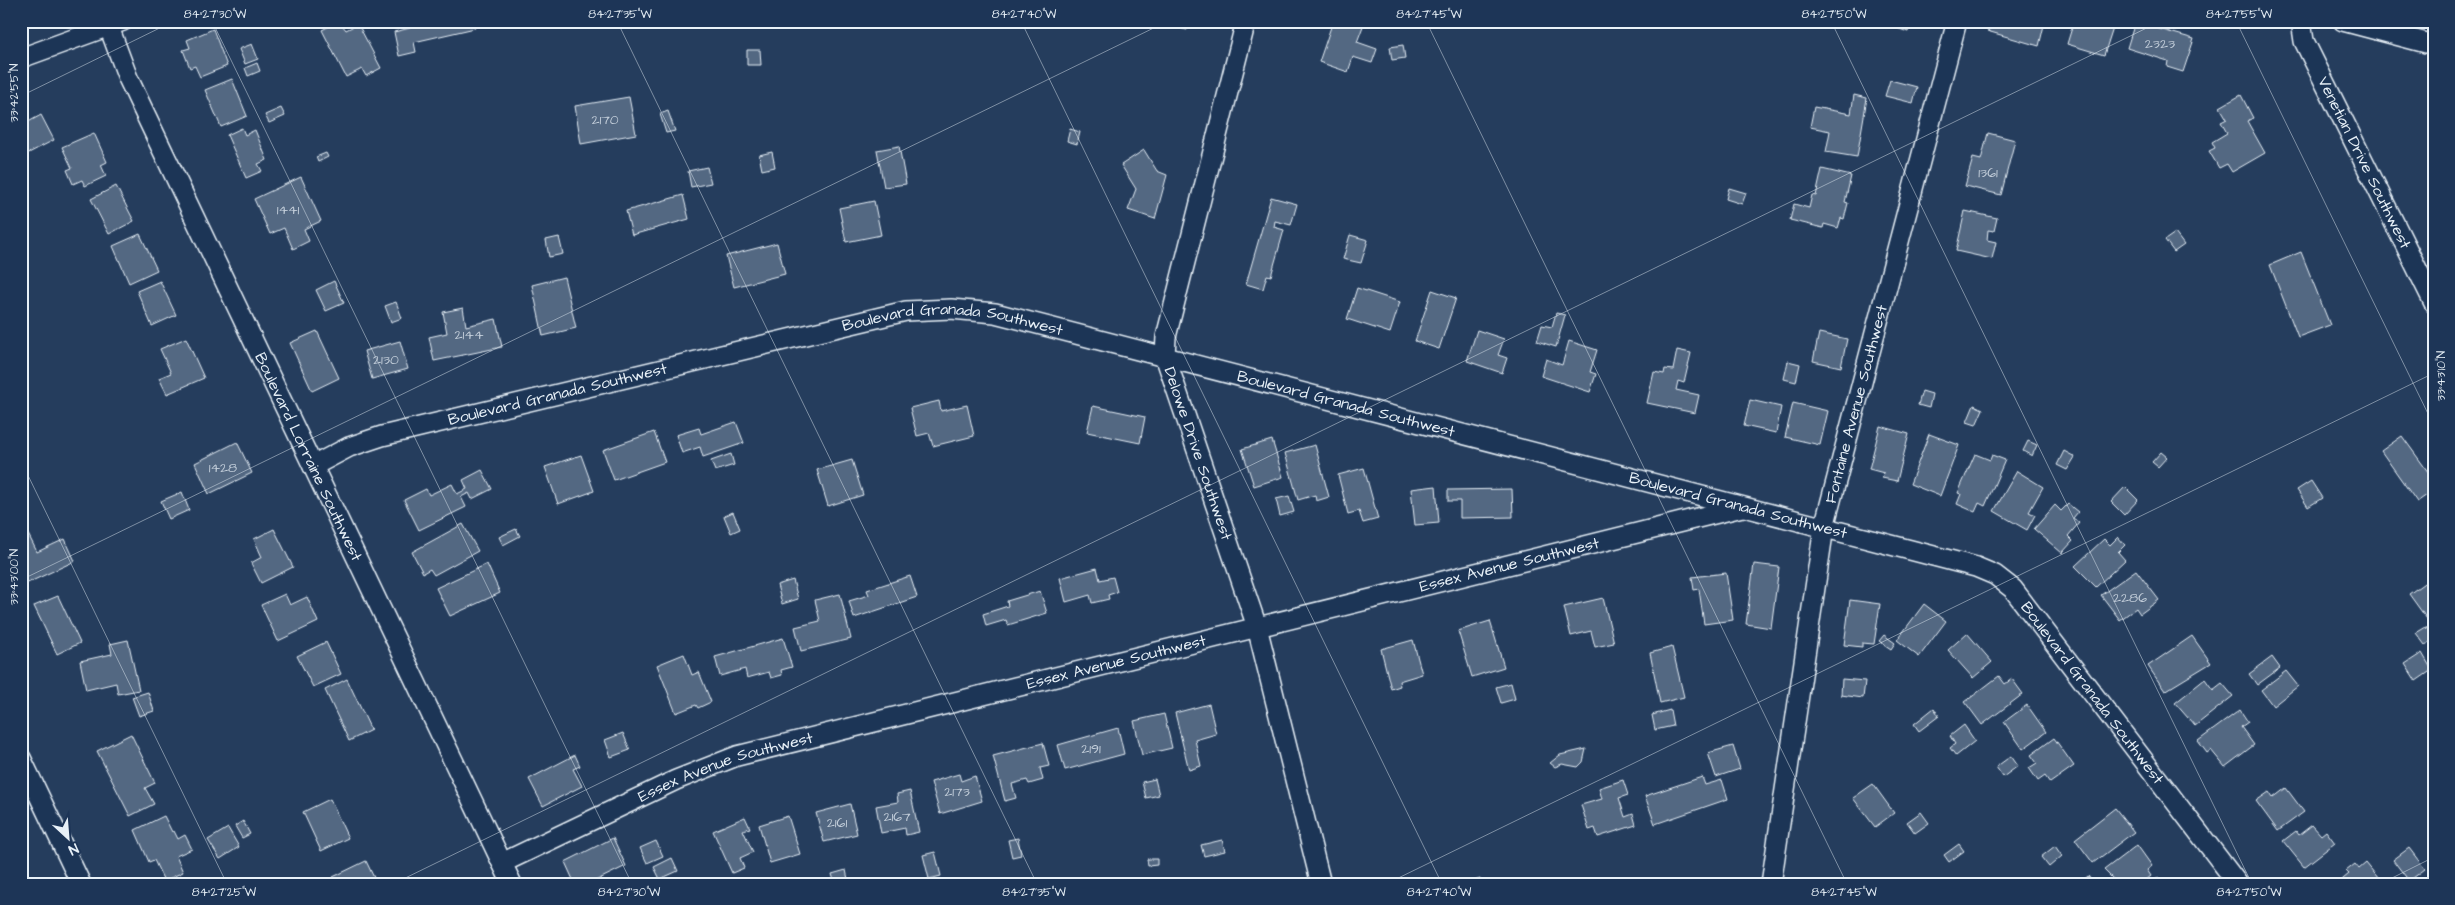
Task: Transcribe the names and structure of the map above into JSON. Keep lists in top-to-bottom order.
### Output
{
  "streets": {
    "street": [
      "Venetian Drive Southwest",
      "Boulevard Granada Southwest",
      "Fontaine Avenue Southwest",
      "Delowe Drive Southwest",
      "Boulevard Lorraine Southwest",
      "Essex Avenue Southwest"
    ]
  },
  "crossings": [
    ["Boulevard Granada Southwest", "Fontaine Avenue Southwest"],
    ["Boulevard Granada Southwest", "Delowe Drive Southwest"],
    ["Boulevard Granada Southwest", "Boulevard Lorraine Southwest"],
    ["Boulevard Granada Southwest", "Essex Avenue Southwest"],
    ["Delowe Drive Southwest", "Essex Avenue Southwest"],
    ["Boulevard Lorraine Southwest", "Essex Avenue Southwest"]
  ],
  "house_numbers": [
    "2323",
    "2170",
    "1361",
    "1441",
    "2144",
    "2130",
    "1428",
    "2286",
    "2191",
    "2173",
    "2167",
    "2161"
  ],
  "north": "bottom right",
  "coordinates": [
    "84°27'30\"W",
    "84°27'35\"W",
    "84°27'40\"W",
    "84°27'45\"W",
    "84°27'50\"W",
    "84°27'55\"W",
    "33°42'55\"N",
    "33°43'10\"N",
    "33°43'00\"N",
    "84°27'25\"W"
  ]
}
